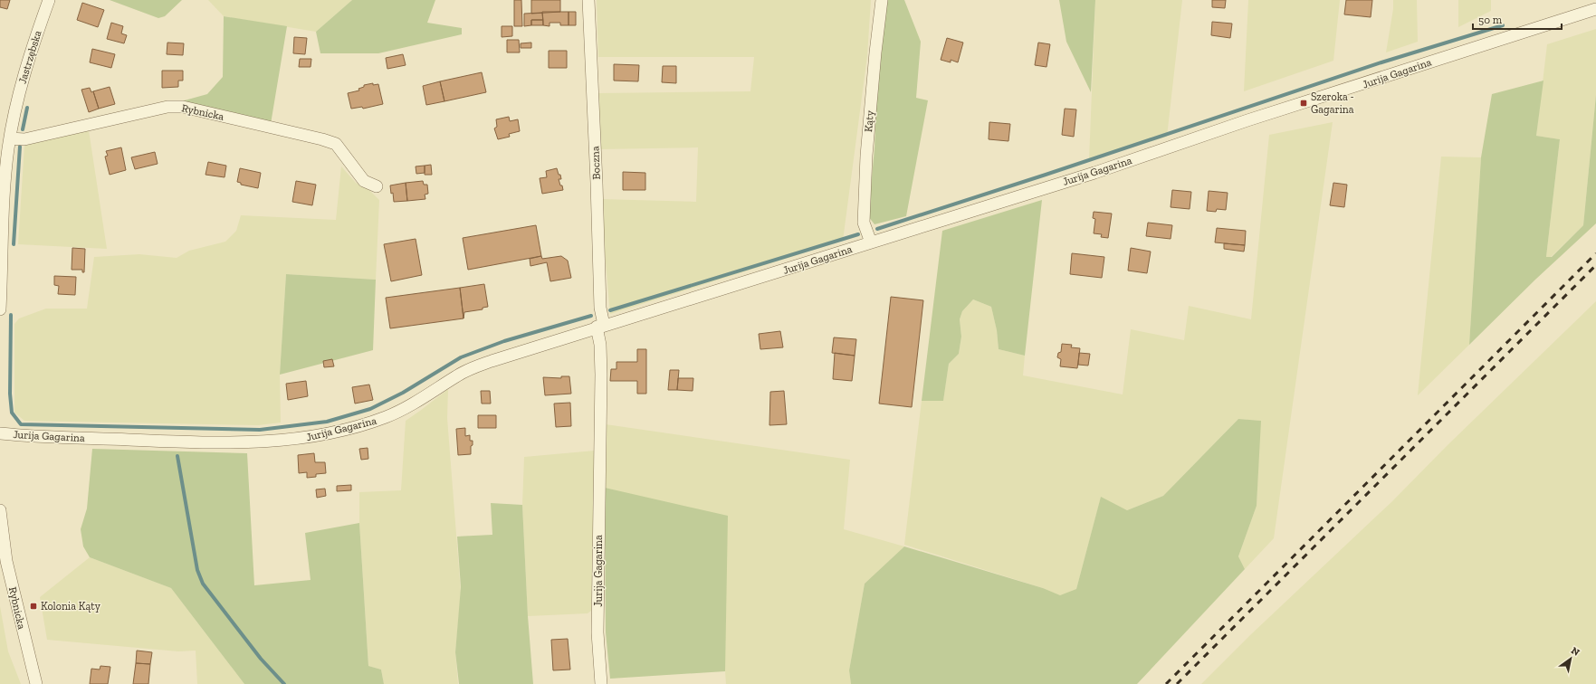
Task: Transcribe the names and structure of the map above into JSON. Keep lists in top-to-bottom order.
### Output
{
  "streets": {
    "street": [
      "Jastrzębska",
      "Jurija Gagarina",
      "Rybnicka",
      "Kąty",
      "Boczna"
    ]
  },
  "crossings": [
    ["Jastrzębska", "Rybnicka"],
    ["Jurija Gagarina", "Kąty"],
    ["Jurija Gagarina", "Boczna"]
  ],
  "places": {
    "transit": ["Szeroka - Gagarina", "Kolonia Kąty"]
  },
  "scale_bar": "50 m",
  "north": "top right"
}
